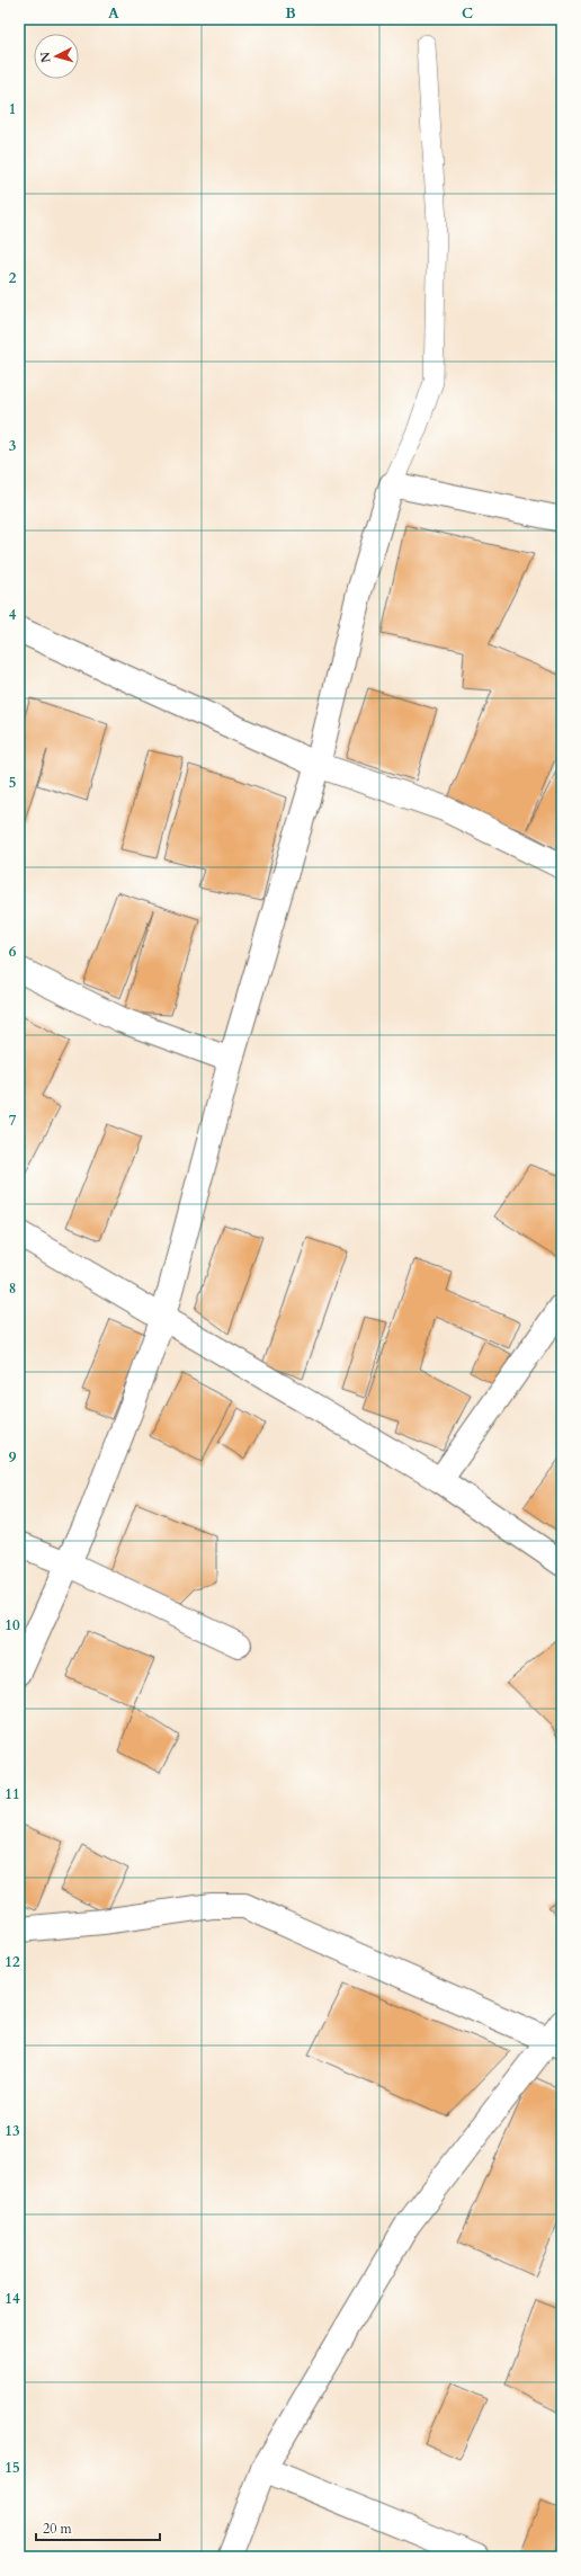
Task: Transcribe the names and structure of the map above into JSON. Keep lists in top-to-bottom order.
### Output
{
  "scale_bar": "20 m",
  "north": "left",
  "grid": {
    "columns": ["A", "B", "C"],
    "rows": [
      "1",
      "2",
      "3",
      "4",
      "5",
      "6",
      "7",
      "8",
      "9",
      "10",
      "11",
      "12",
      "13",
      "14",
      "15"
    ]
  }
}
